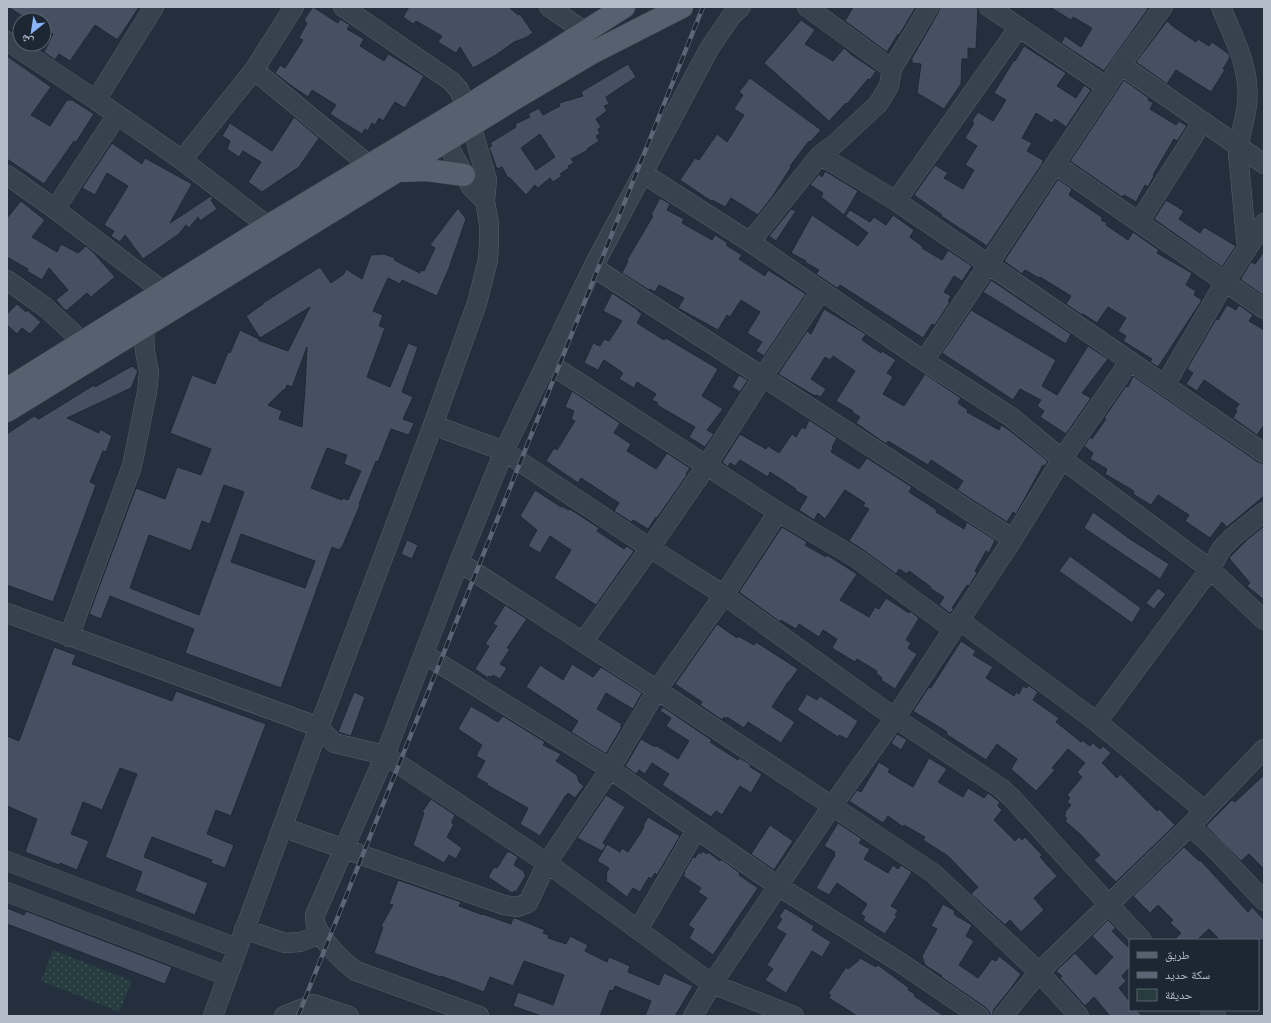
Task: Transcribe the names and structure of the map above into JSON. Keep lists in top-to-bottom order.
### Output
{
  "legend": ["طريق", "سكة حديد", "حديقة"],
  "north": "bottom left"
}
